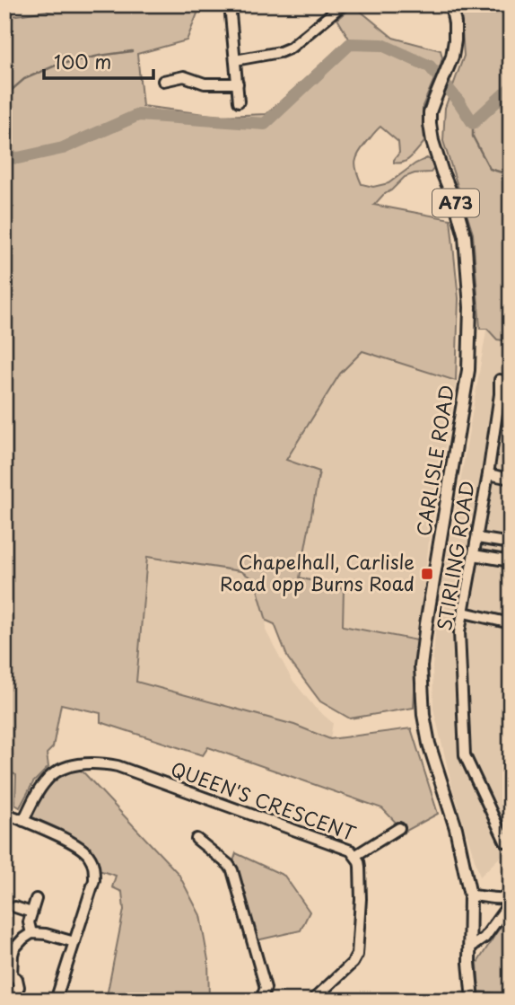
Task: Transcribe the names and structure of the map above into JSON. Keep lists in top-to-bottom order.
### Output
{
  "streets": {
    "main road": ["A73", "CARLISLE ROAD"],
    "street": ["STIRLING ROAD", "QUEEN'S CRESCENT"]
  },
  "places": {
    "transit": ["Chapelhall, Carlisle Road opp Burns Road"]
  },
  "scale_bar": "100 m"
}
